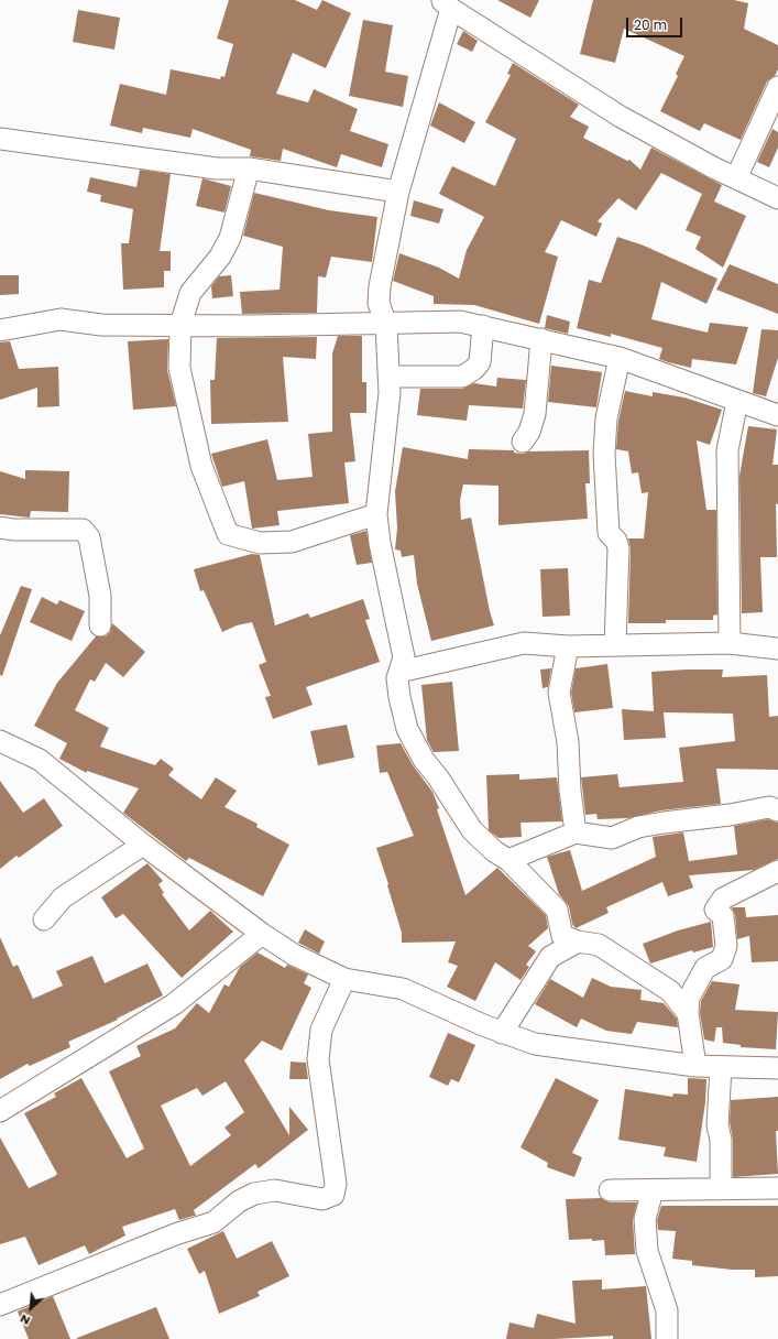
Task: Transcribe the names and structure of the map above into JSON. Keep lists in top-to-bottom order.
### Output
{
  "scale_bar": "20 m",
  "north": "bottom left"
}
